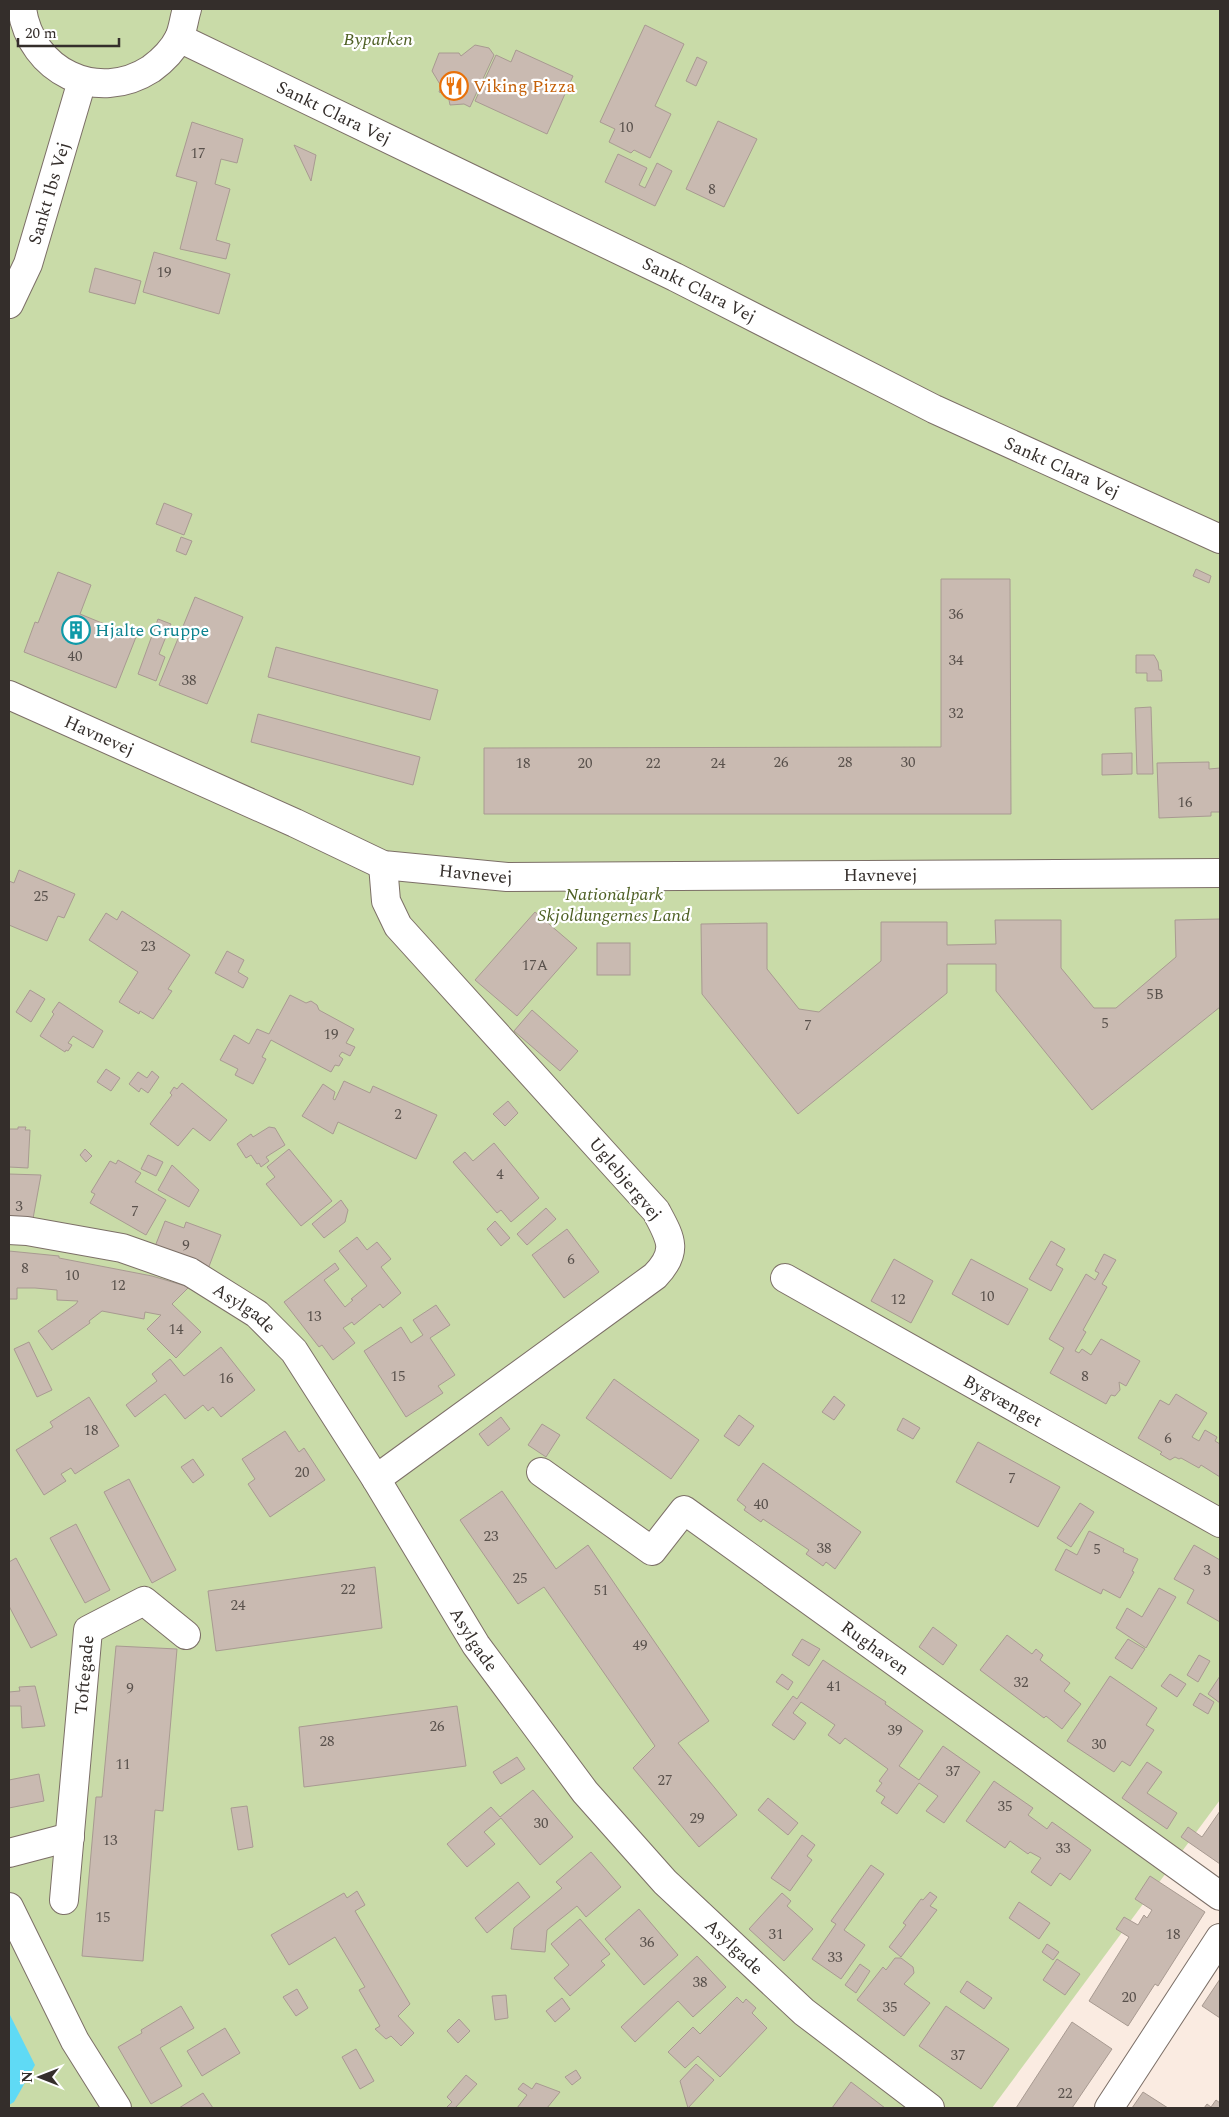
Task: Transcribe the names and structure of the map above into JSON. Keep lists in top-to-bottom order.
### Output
{
  "streets": {
    "street": [
      "Sankt Clara Vej",
      "Sankt Ibs Vej",
      "Havnevej",
      "Uglebjergvej",
      "Asylgade",
      "Bygvænget",
      "Rughaven",
      "Toftegade"
    ]
  },
  "crossings": [
    ["Havnevej", "Uglebjergvej"],
    ["Uglebjergvej", "Asylgade"]
  ],
  "parks": ["Byparken", "Nationalpark Skjoldungernes Land"],
  "places": {
    "restaurant": ["Viking Pizza"],
    "building": ["Hjalte Gruppe"]
  },
  "house_numbers": [
    "10",
    "17",
    "8",
    "19",
    "36",
    "40",
    "34",
    "38",
    "32",
    "26",
    "28",
    "30",
    "18",
    "20",
    "22",
    "24",
    "16",
    "25",
    "23",
    "17A",
    "5B",
    "5",
    "7",
    "19",
    "2",
    "4",
    "3",
    "7",
    "9",
    "6",
    "8",
    "10",
    "12",
    "10",
    "12",
    "13",
    "14",
    "15",
    "8",
    "16",
    "18",
    "6",
    "20",
    "7",
    "40",
    "23",
    "38",
    "5",
    "3",
    "25",
    "22",
    "51",
    "24",
    "49",
    "32",
    "41",
    "9",
    "26",
    "39",
    "28",
    "30",
    "11",
    "37",
    "27",
    "35",
    "29",
    "30",
    "13",
    "33",
    "15",
    "31",
    "18",
    "36",
    "33",
    "38",
    "20",
    "35",
    "37",
    "22"
  ],
  "scale_bar": "20 m",
  "north": "left"
}
